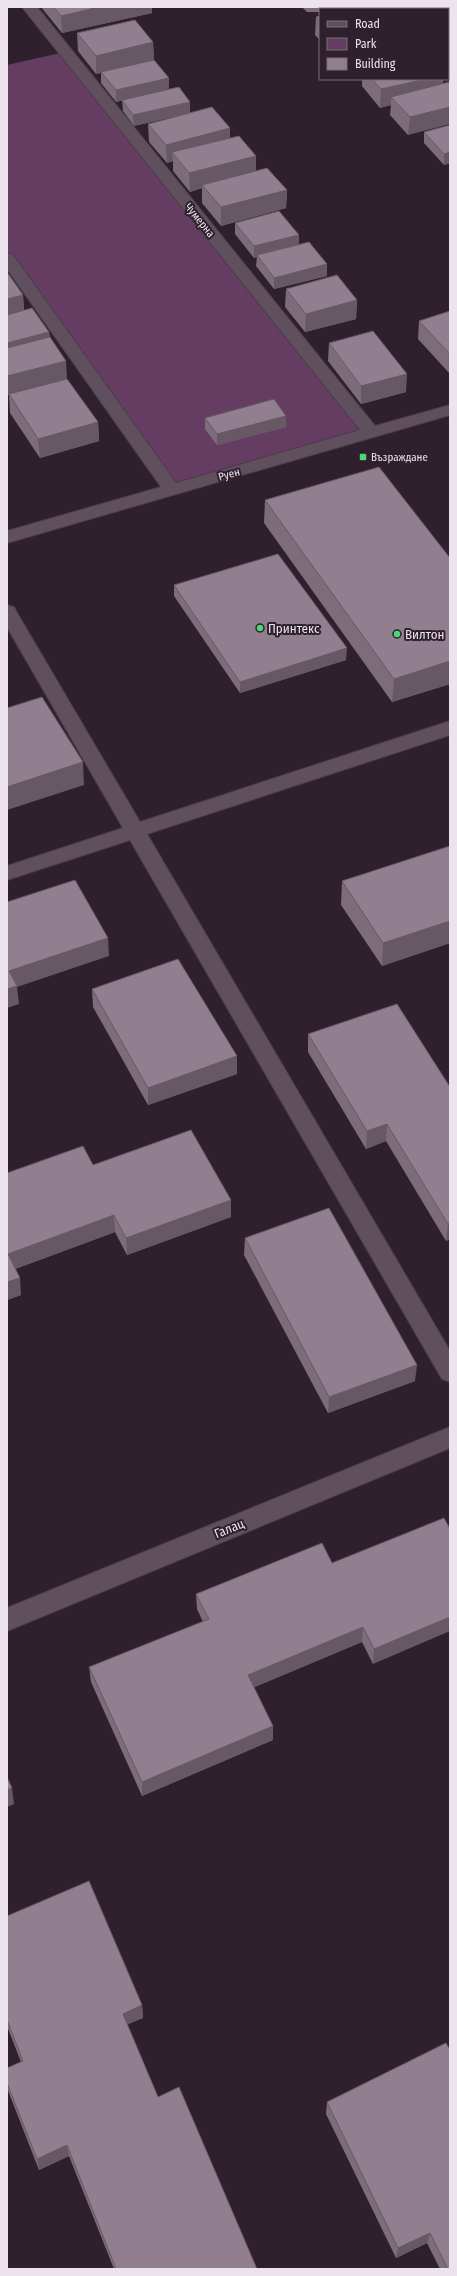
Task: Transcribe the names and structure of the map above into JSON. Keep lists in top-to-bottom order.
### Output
{
  "streets": {
    "street": ["Чумерна", "Руен", "Галац"]
  },
  "crossings": [
    ["Чумерна", "Руен"]
  ],
  "places": {
    "transit": ["Възраждане"],
    "other": ["Принтекс", "Вилтон"]
  },
  "legend": ["Road", "Park", "Building"]
}
